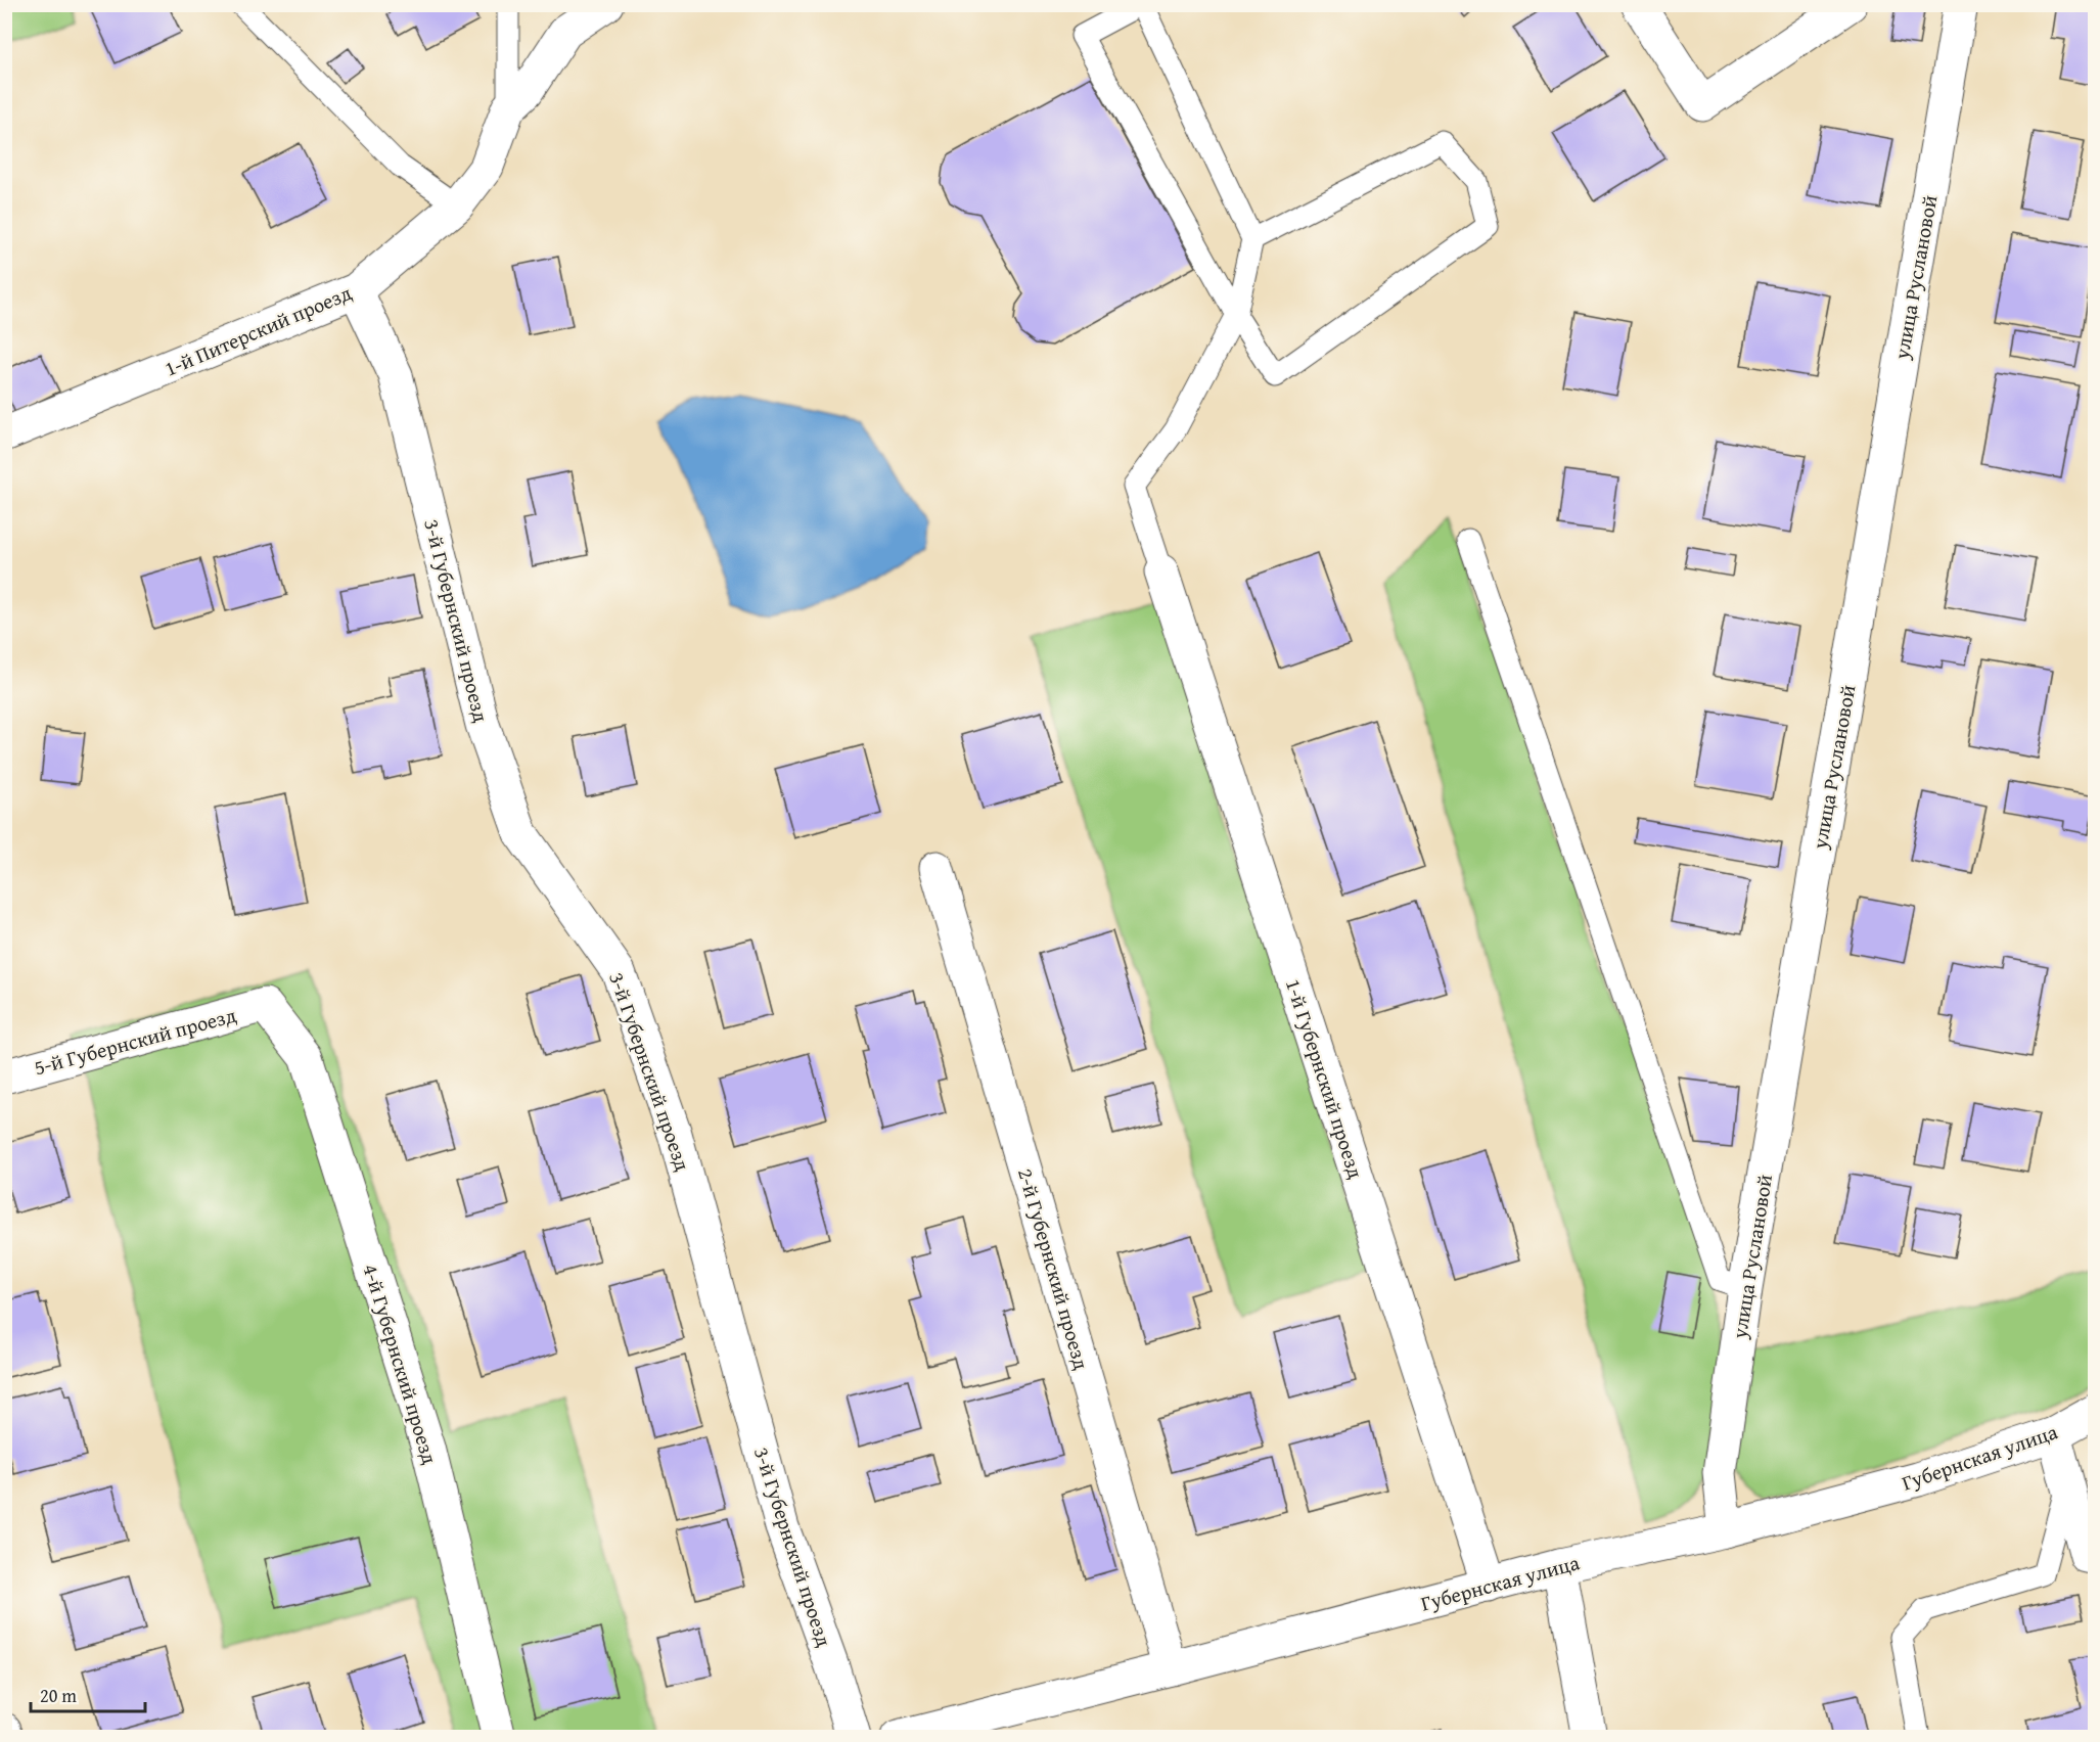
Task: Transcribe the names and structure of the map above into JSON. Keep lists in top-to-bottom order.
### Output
{
  "streets": {
    "street": [
      "улица Руслановой",
      "1-й Питерский проезд",
      "3-й Губернский проезд",
      "5-й Губернский проезд",
      "1-й Губернский проезд",
      "2-й Губернский проезд",
      "4-й Губернский проезд",
      "Губернская улица"
    ]
  },
  "crossings": [
    ["улица Руслановой", "Губернская улица"],
    ["1-й Питерский проезд", "3-й Губернский проезд"],
    ["5-й Губернский проезд", "4-й Губернский проезд"],
    ["1-й Губернский проезд", "Губернская улица"],
    ["2-й Губернский проезд", "Губернская улица"]
  ],
  "scale_bar": "20 m"
}
